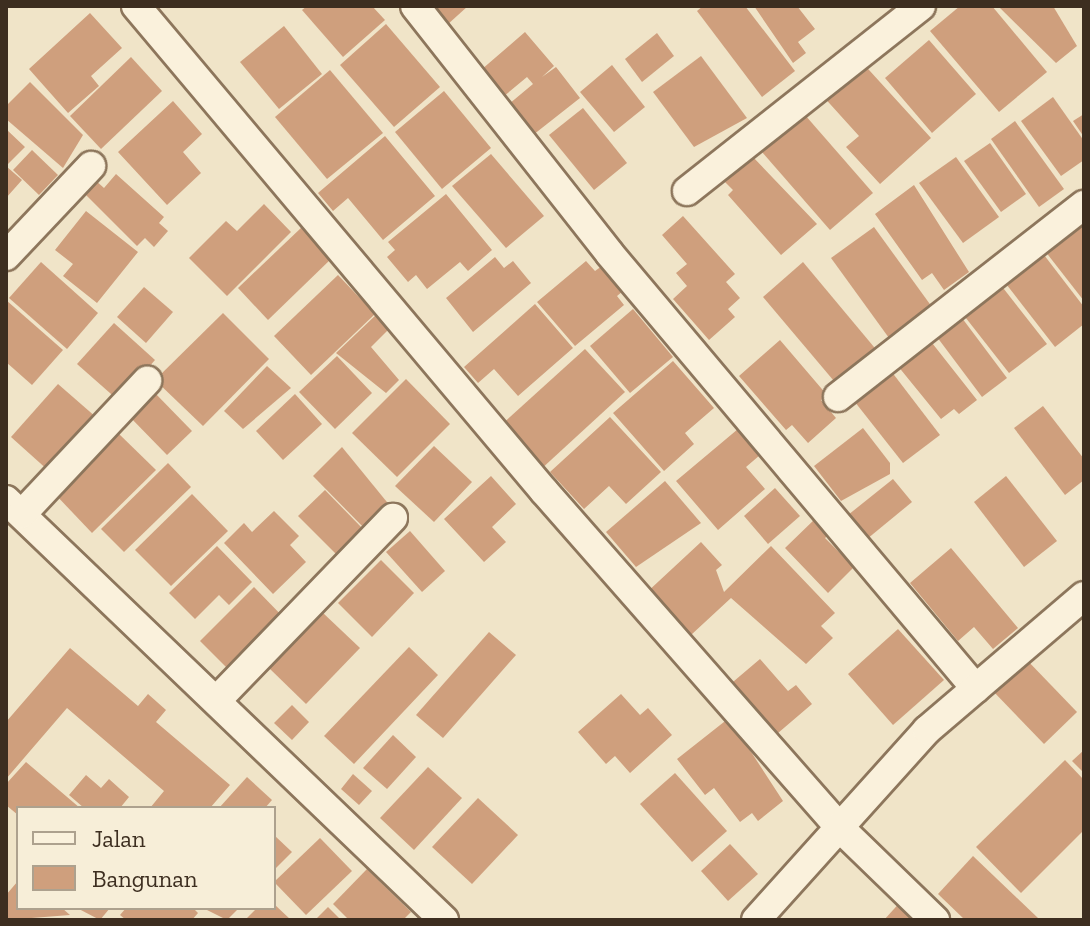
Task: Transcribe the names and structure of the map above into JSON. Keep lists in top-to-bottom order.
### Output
{
  "legend": ["Jalan", "Bangunan"]
}
